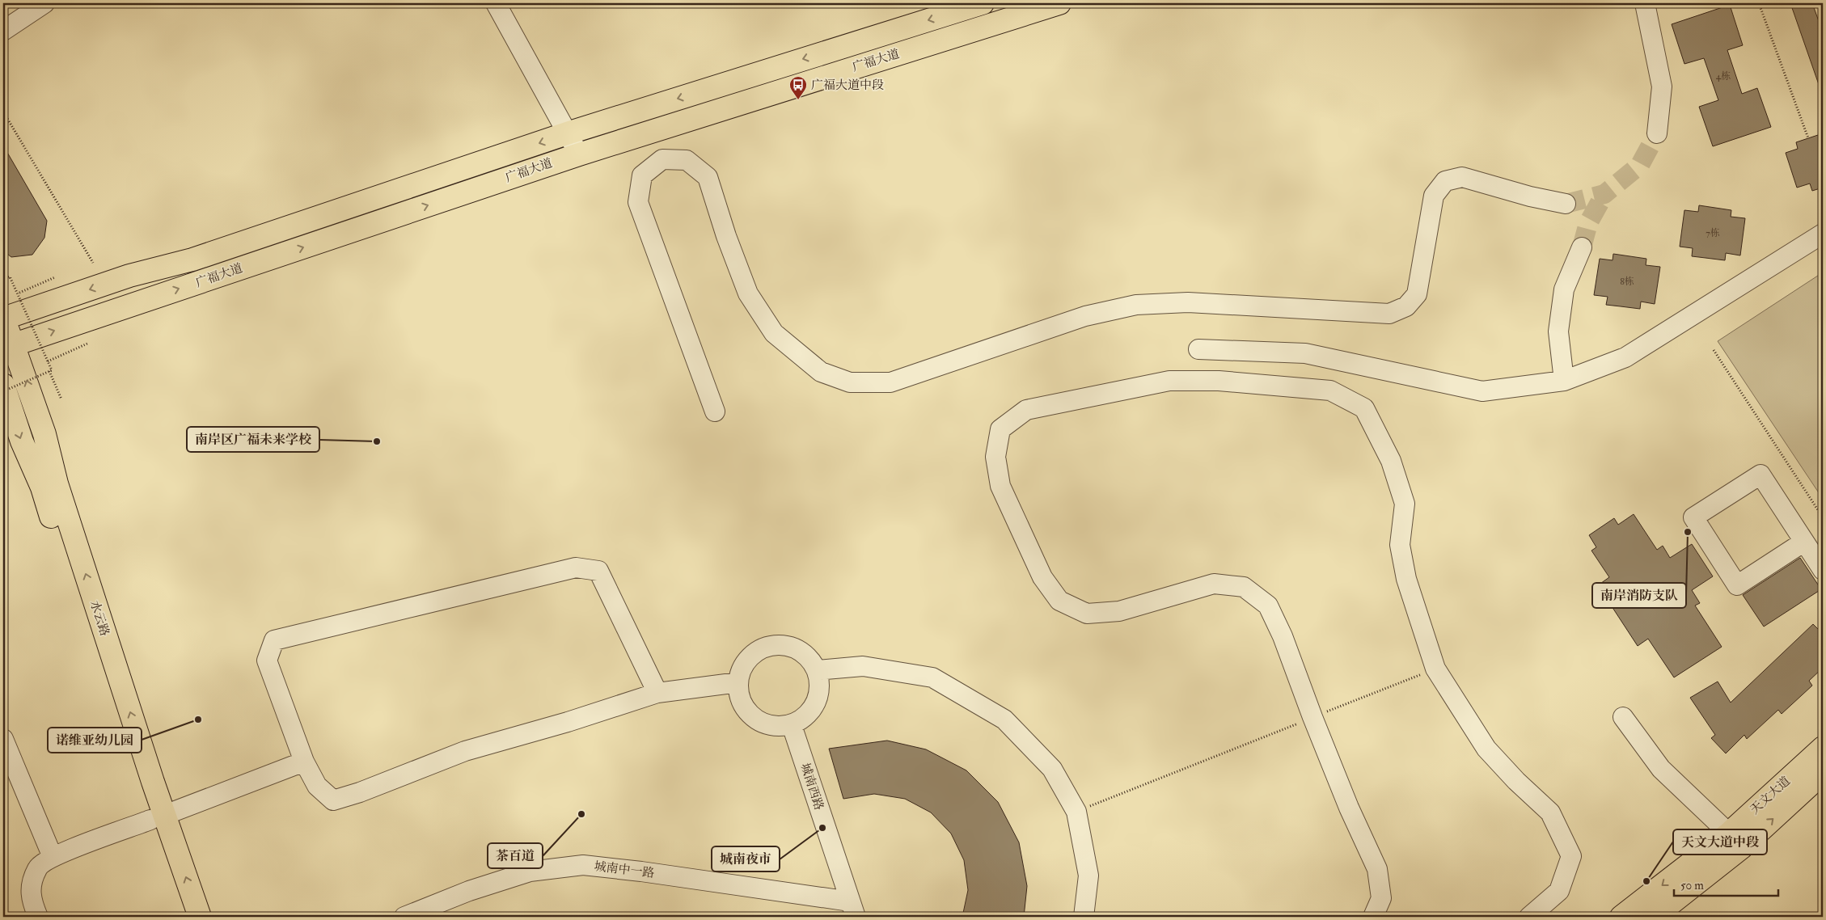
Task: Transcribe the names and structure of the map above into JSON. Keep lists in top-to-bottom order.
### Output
{
  "streets": {
    "main road": ["广福大道", "水云路", "天文大道"],
    "street": ["城南西路", "城南中一路"]
  },
  "crossings": [
    ["广福大道", "水云路"],
    ["城南西路", "城南中一路"]
  ],
  "places": {
    "bus stop": ["广福大道中段"],
    "other": [
      "南岸区广福未来学校",
      "南岸消防支队",
      "诺维亚幼儿园",
      "茶百道",
      "城南夜市",
      "天文大道中段"
    ]
  },
  "house_numbers": ["4栋", "7栋", "8栋"],
  "scale_bar": "50 m"
}
